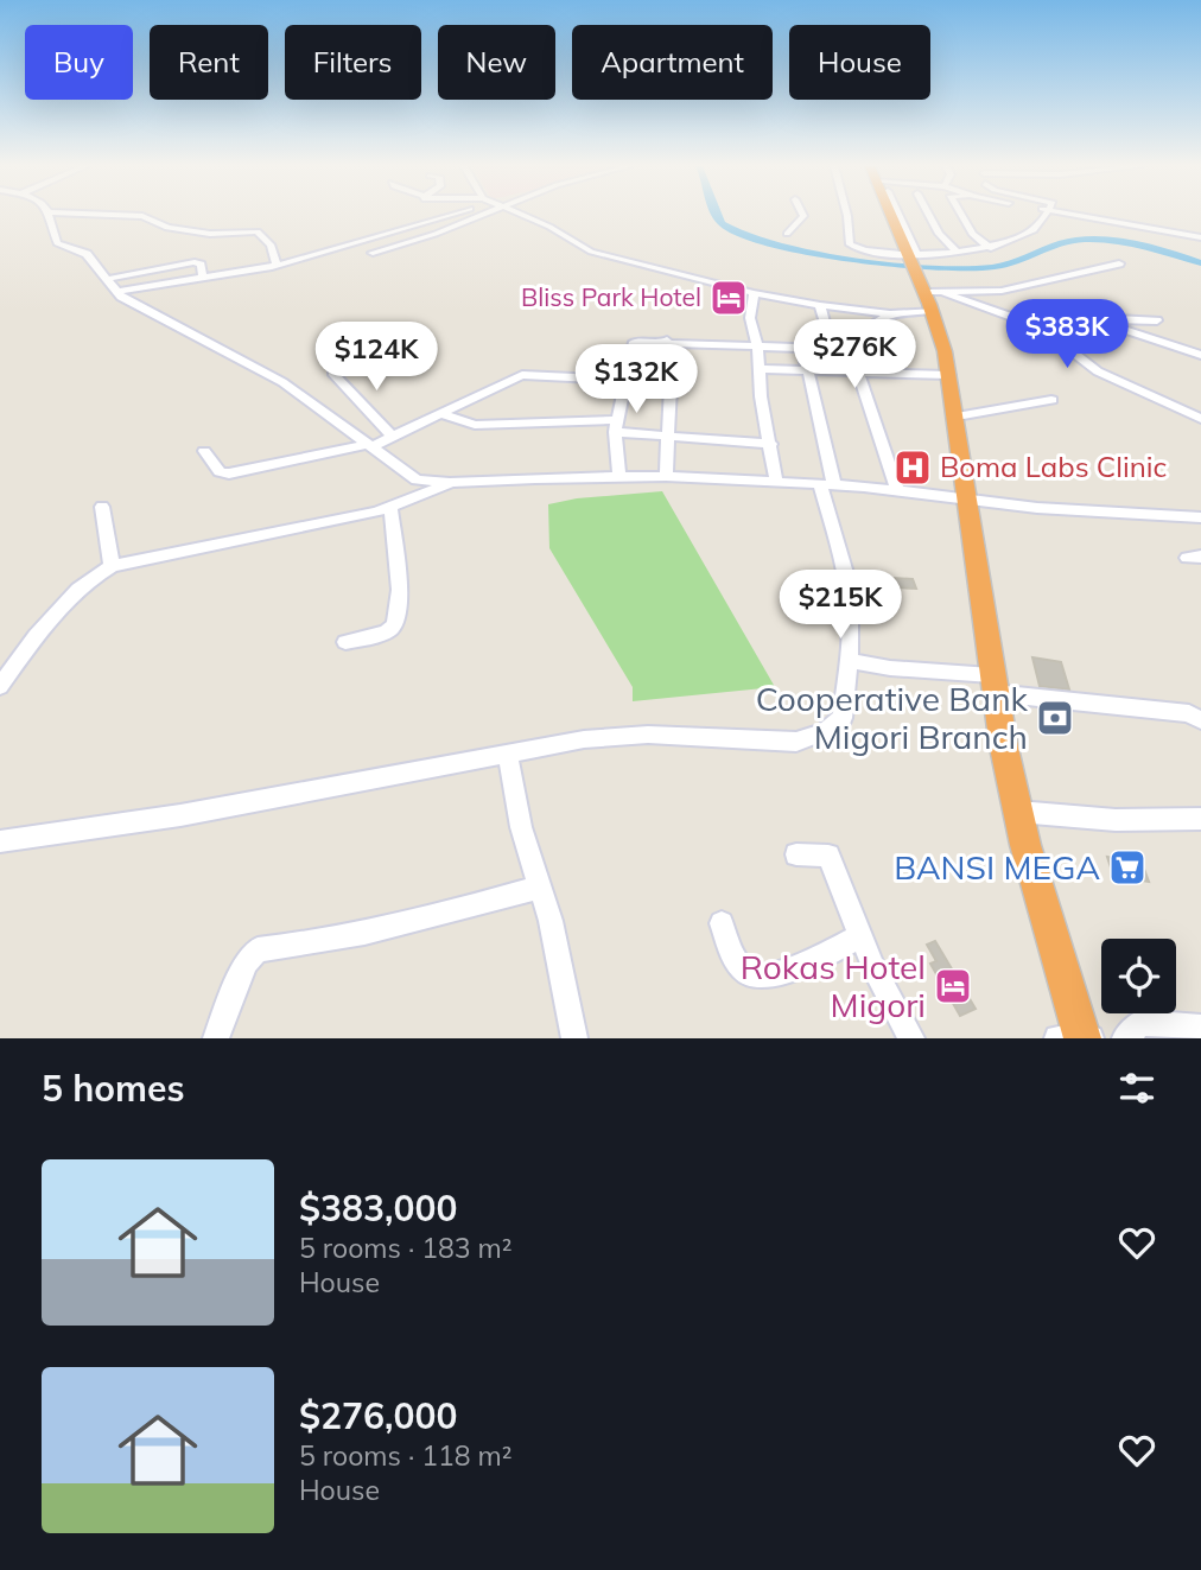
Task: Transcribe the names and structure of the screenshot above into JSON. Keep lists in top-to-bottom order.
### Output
{
  "places": {
    "hotel": ["Bliss Park Hotel", "Rokas Hotel Migori"],
    "hospital": ["Boma Labs Clinic"],
    "bank": ["Cooperative Bank Migori Branch"],
    "supermarket": ["BANSI MEGA"]
  },
  "page": {
    "chip": [
      "Buy",
      "Rent",
      "Filters",
      "New",
      "Apartment",
      "House"
    ],
    "price": [
      "$383K",
      "$276K",
      "$124K",
      "$132K",
      "$215K"
    ],
    "heading": "5 homes",
    "list": [
      {
        "name": "$383,000",
        "note": "5 rooms · 183 m² · House"
      },
      {
        "name": "$276,000",
        "note": "5 rooms · 118 m² · House"
      }
    ]
  }
}
